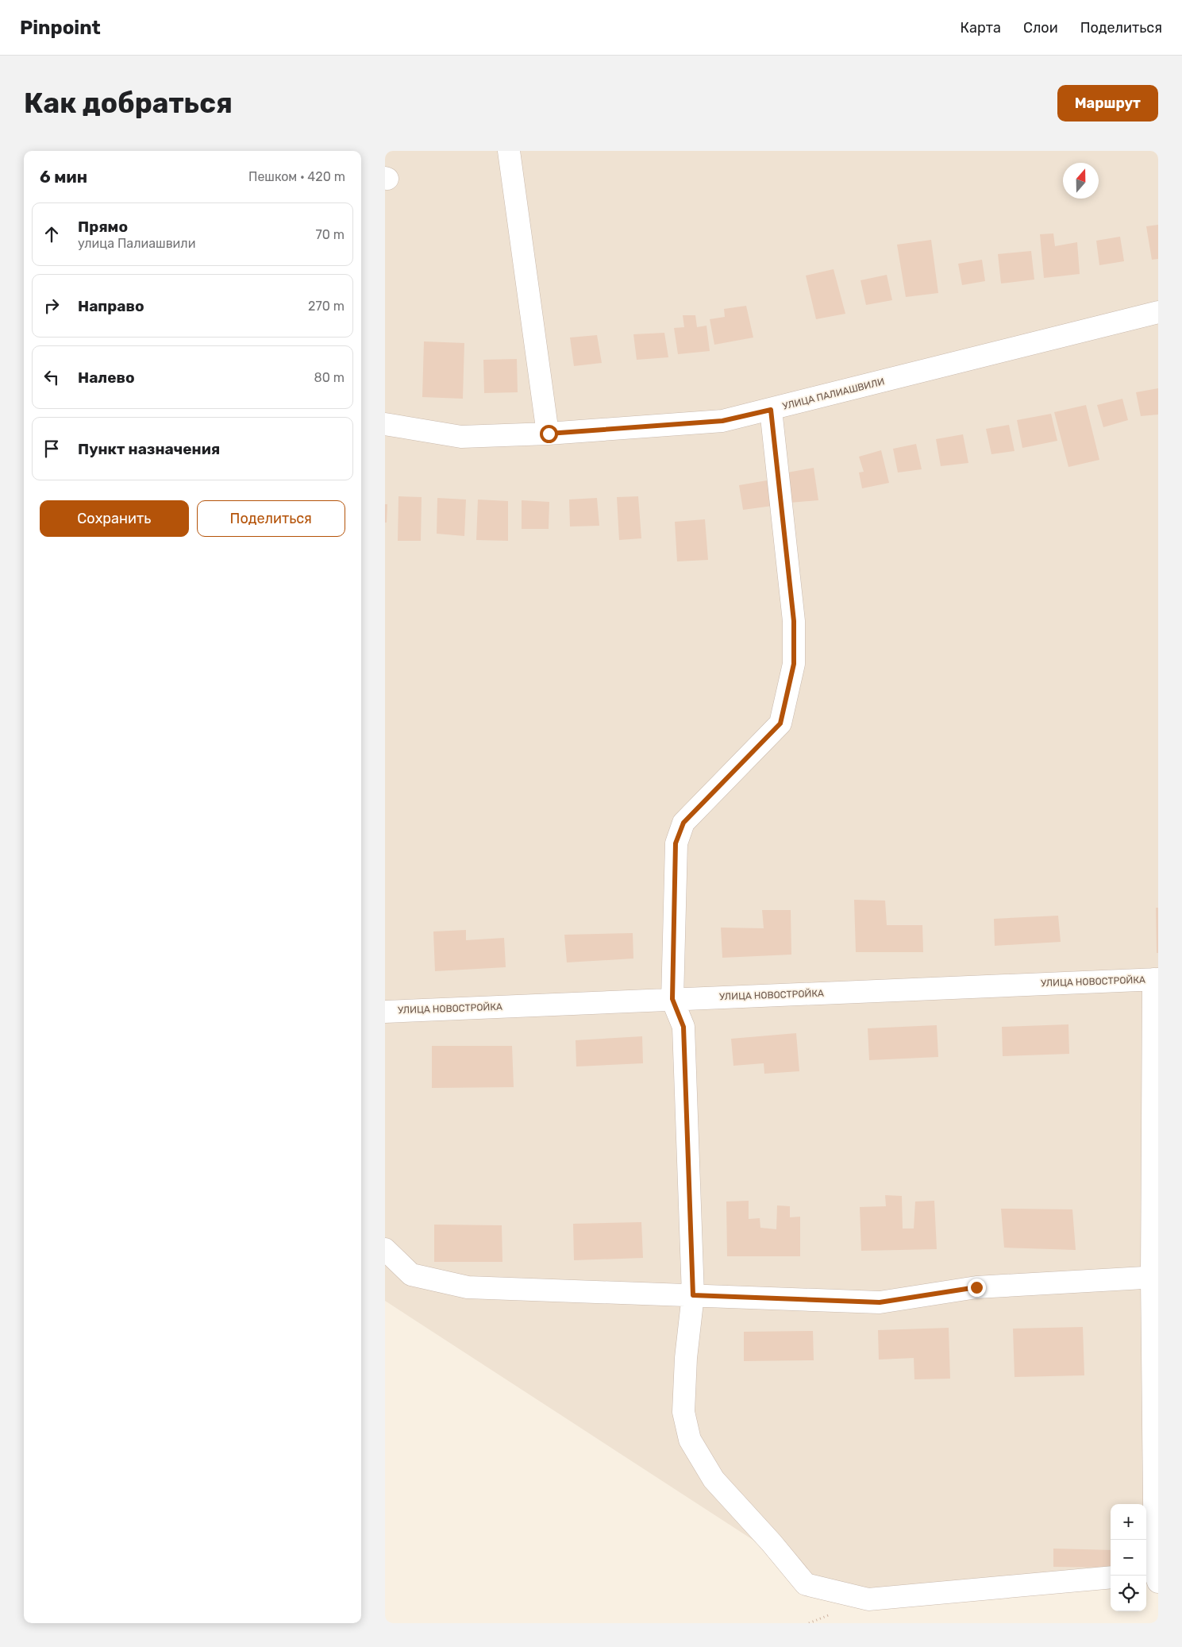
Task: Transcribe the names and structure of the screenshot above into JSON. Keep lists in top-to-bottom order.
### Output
{
  "streets": {
    "street": ["УЛИЦА ПАЛИАШВИЛИ", "УЛИЦА НОВОСТРОЙКА"]
  },
  "north": "top",
  "page": {
    "header": "Pinpoint",
    "nav": ["Карта", "Слои", "Поделиться"],
    "buttons": [
      "Маршрут",
      ["Сохранить", "Поделиться"]
    ],
    "title": "Как добраться",
    "heading": ["6 мин", "Пешком · 420 m"],
    "list": [
      ["Прямо", "улица Палиашвили", "70 m"],
      ["Направо", "270 m"],
      ["Налево", "80 m"],
      "Пункт назначения"
    ],
    "map_buttons": ["+", "−"]
  }
}
